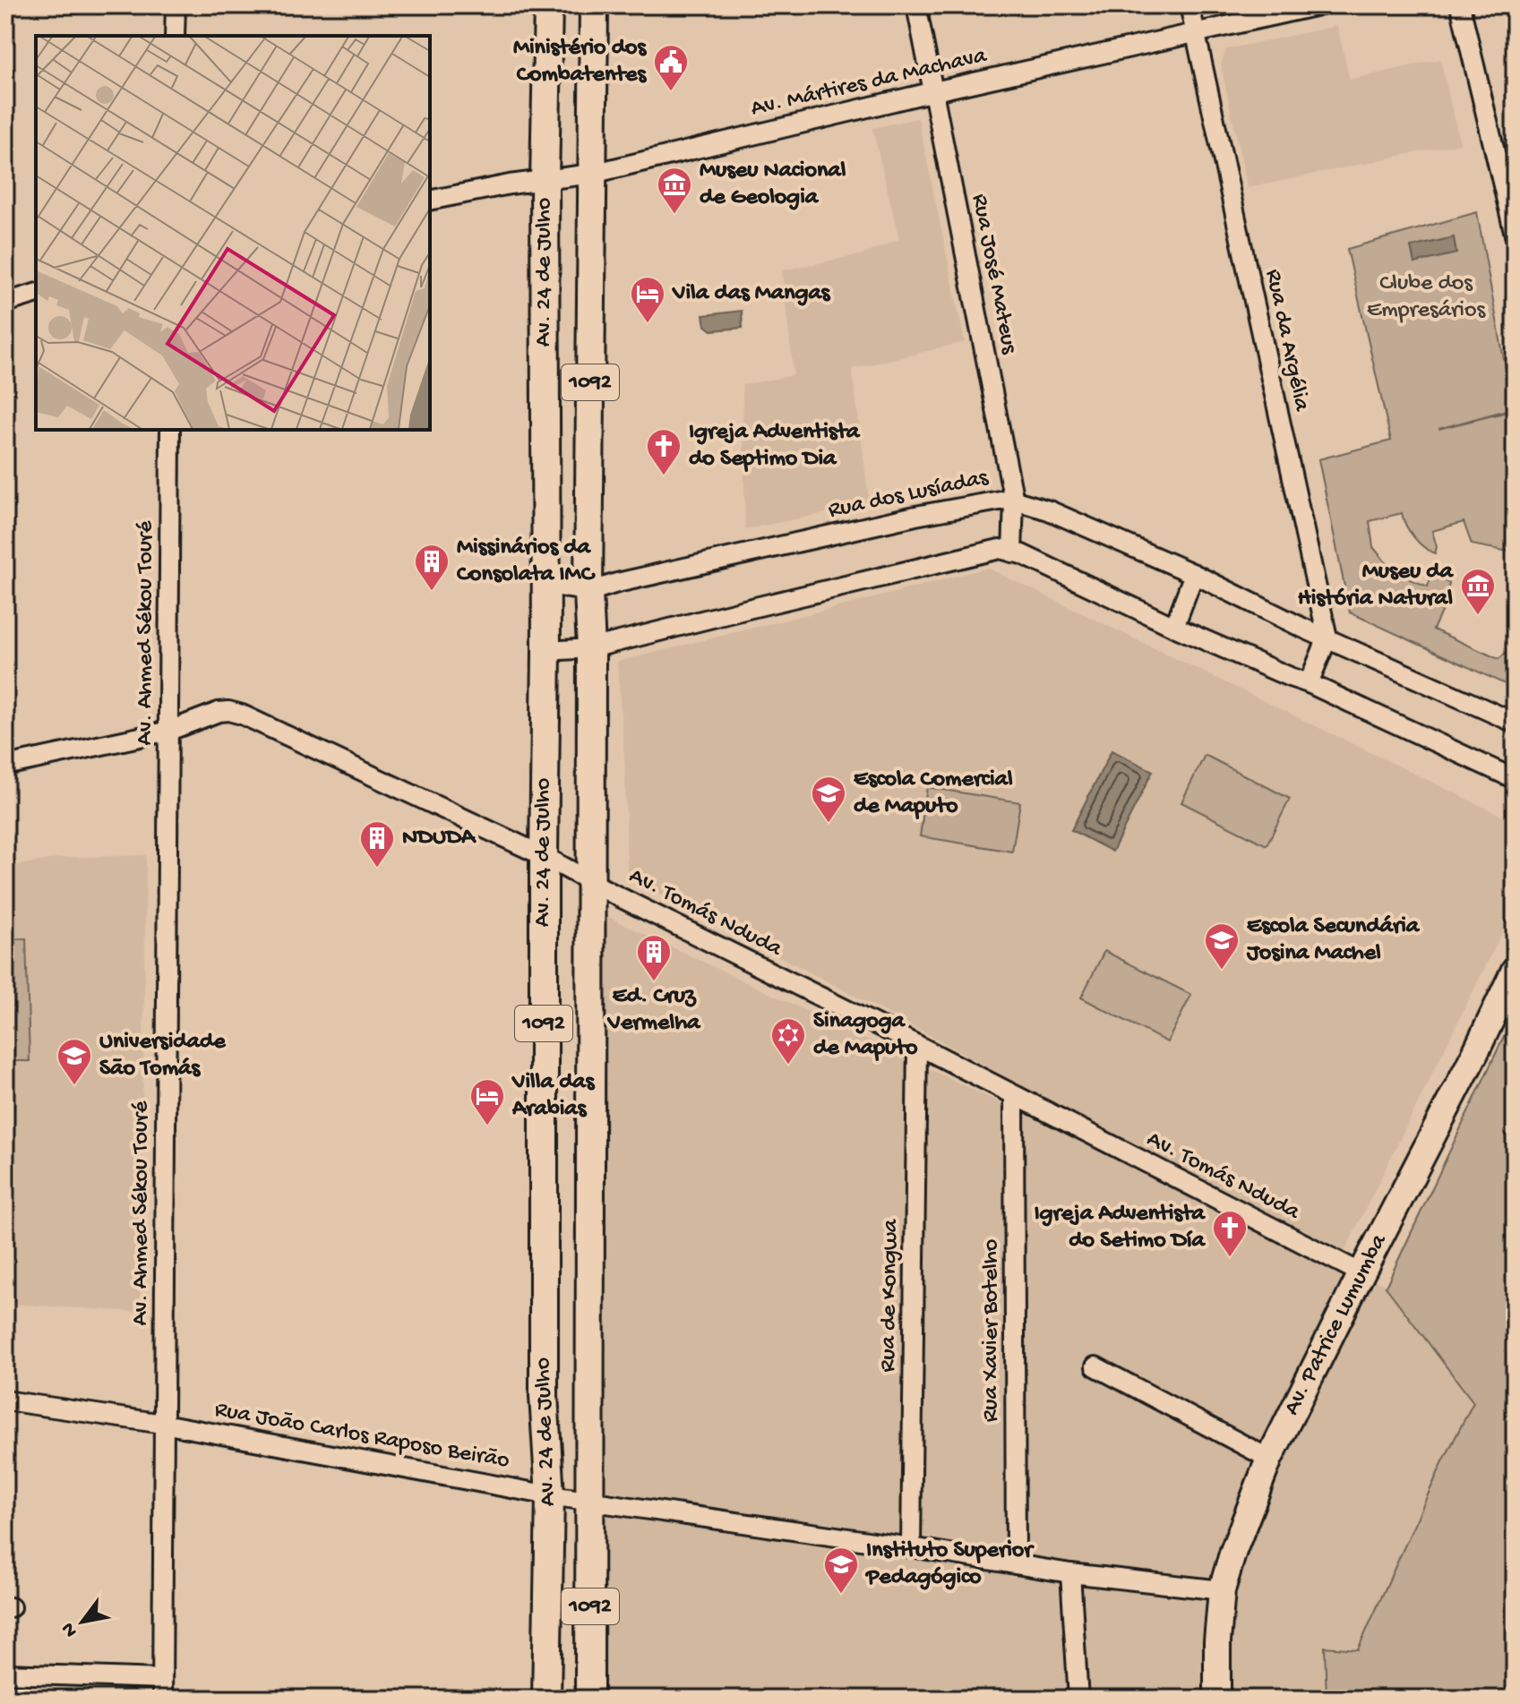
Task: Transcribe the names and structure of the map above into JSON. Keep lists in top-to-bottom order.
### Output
{
  "streets": {
    "main road": ["Av. 24 de Julho", "1092", "Av. Patrice Lumumba"],
    "street": [
      "Av. Mártires da Machava",
      "Rua José Mateus",
      "Rua da Argélia",
      "Rua dos Lusíadas",
      "Av. Ahmed Sékou Touré",
      "Av. Tomás Nduda",
      "Rua de Kongwa",
      "Rua Xavier Botelho",
      "Rua João Carlos Raposo Beirão"
    ]
  },
  "crossings": [
    ["Av. Mártires da Machava", "Av. 24 de Julho"],
    ["Av. Mártires da Machava", "Rua José Mateus"],
    ["Av. Mártires da Machava", "Rua da Argélia"],
    ["Av. 24 de Julho", "Rua dos Lusíadas"],
    ["Av. 24 de Julho", "Av. Tomás Nduda"],
    ["Av. 24 de Julho", "Rua João Carlos Raposo Beirão"],
    ["Rua José Mateus", "Rua dos Lusíadas"],
    ["Rua da Argélia", "Rua dos Lusíadas"],
    ["Av. Ahmed Sékou Touré", "Av. Tomás Nduda"],
    ["Av. Ahmed Sékou Touré", "Rua João Carlos Raposo Beirão"],
    ["Av. Tomás Nduda", "Rua de Kongwa"],
    ["Av. Tomás Nduda", "Av. Patrice Lumumba"],
    ["Av. Tomás Nduda", "Rua Xavier Botelho"],
    ["Rua de Kongwa", "Rua João Carlos Raposo Beirão"],
    ["Av. Patrice Lumumba", "Rua João Carlos Raposo Beirão"],
    ["Rua Xavier Botelho", "Rua João Carlos Raposo Beirão"]
  ],
  "parks": ["Clube dos Empresários"],
  "places": {
    "public building": ["Ministério dos Combatentes"],
    "museum": ["Museu Nacional de Geologia", "Museu da História Natural"],
    "hotel": ["Vila das Mangas", "Villa das Arabias"],
    "church": ["Igreja Adventista do Septimo Dia", "Igreja Adventista do Setimo Día"],
    "building": ["Missinários da Consolata IMC", "NDUDA", "Ed. Cruz Vermelha"],
    "school or university": [
      "Escola Comercial de Maputo",
      "Escola Secundária Josina Machel",
      "Universidade São Tomás",
      "Instituto Superior Pedagógico"
    ],
    "synagogue": ["Sinagoga de Maputo"]
  },
  "north": "bottom left"
}
